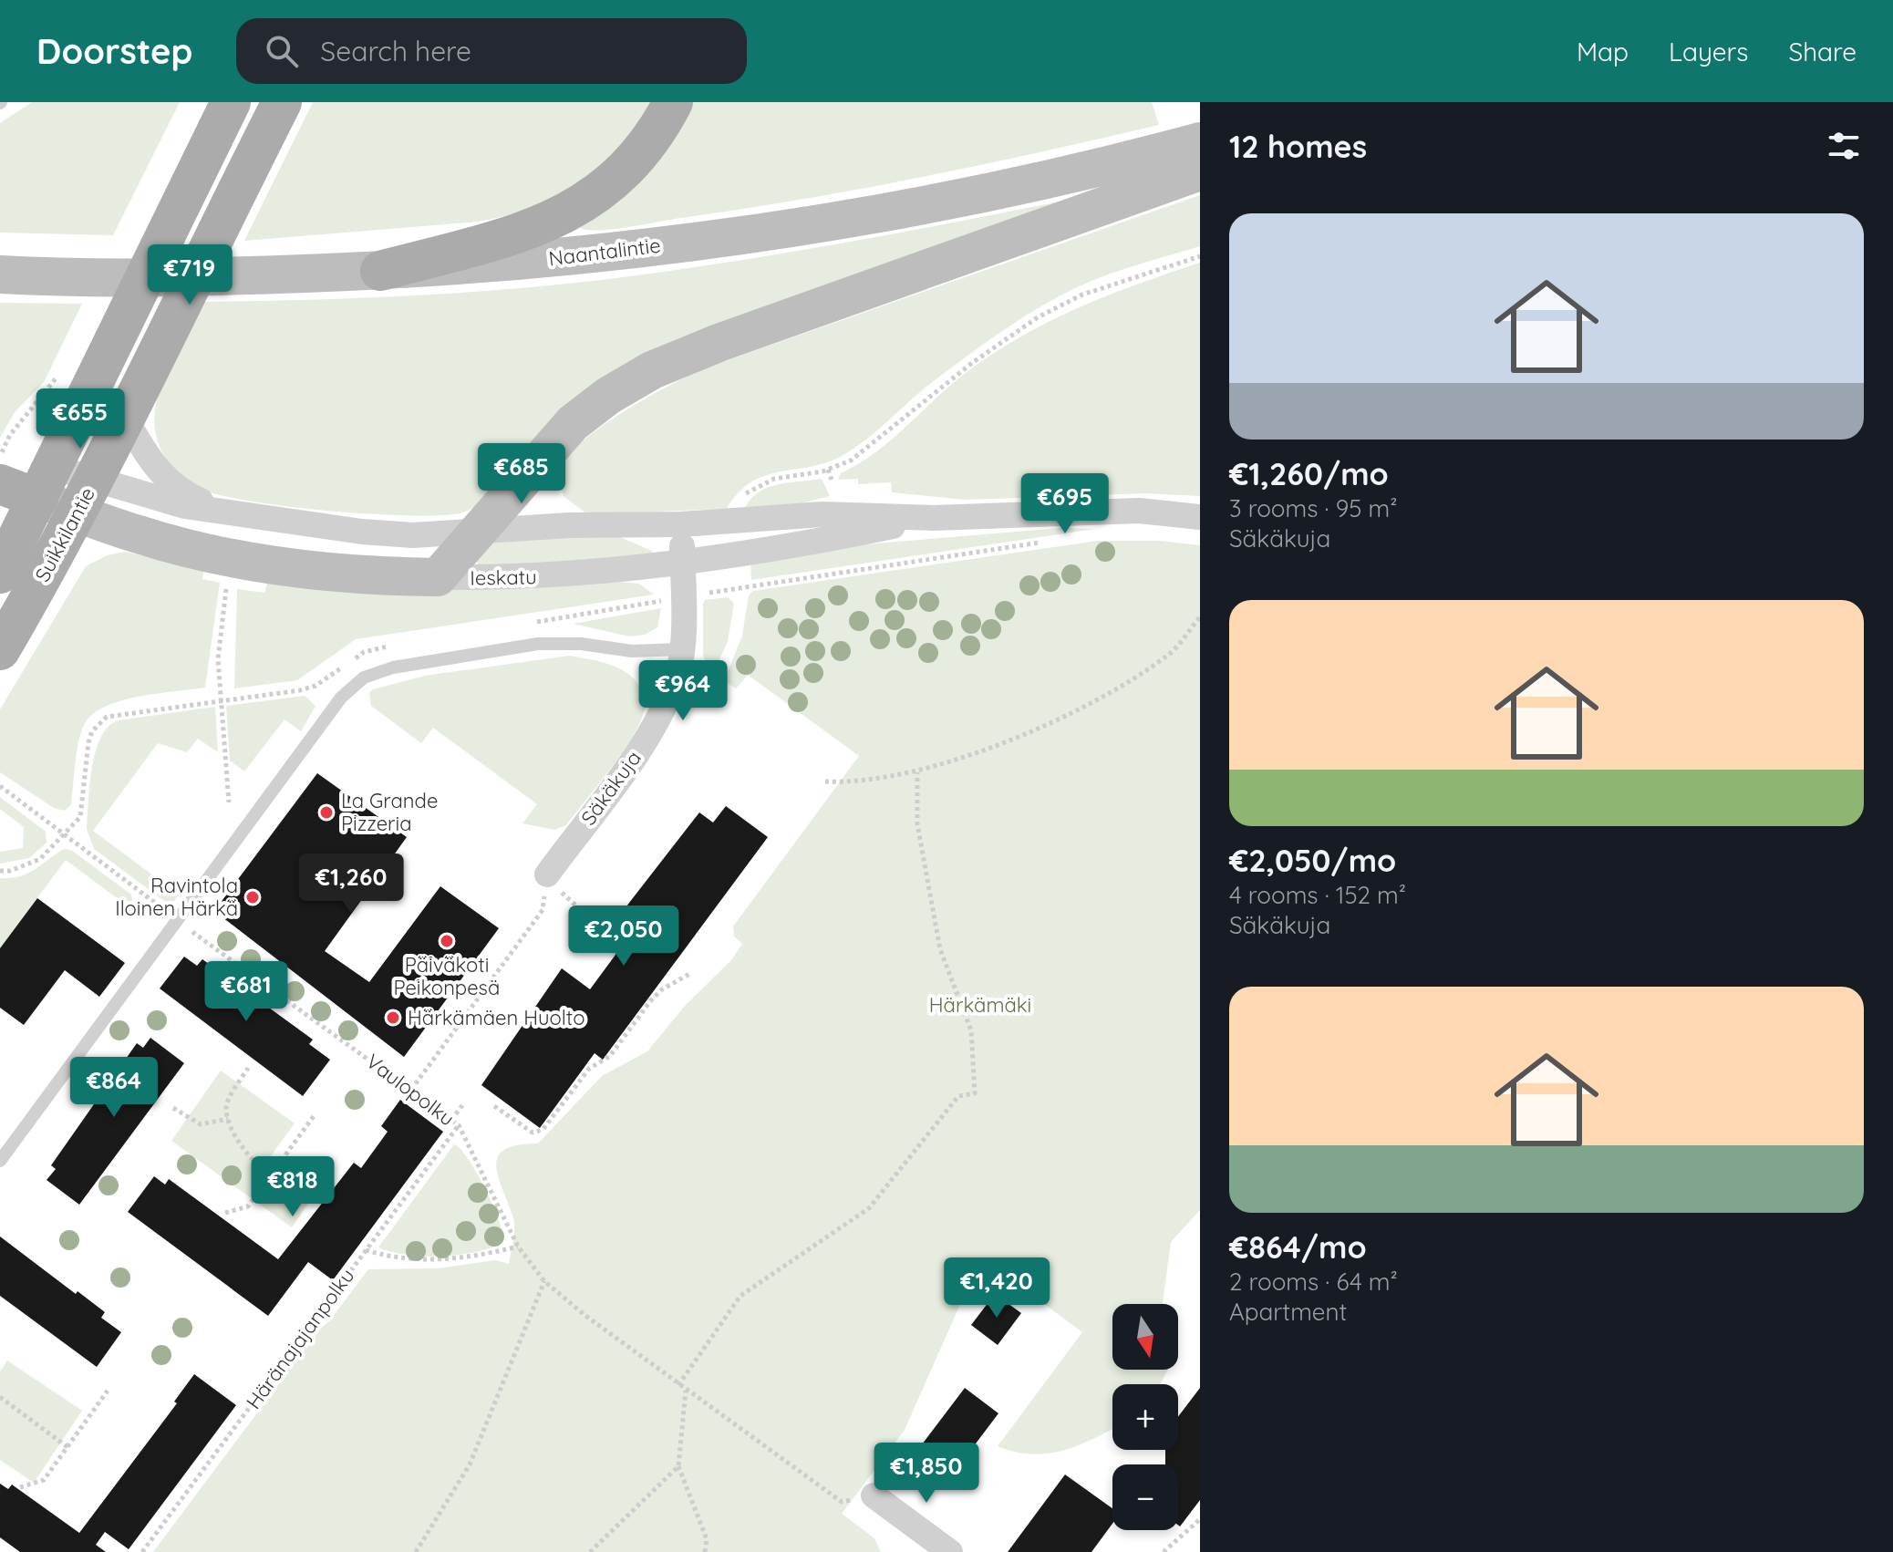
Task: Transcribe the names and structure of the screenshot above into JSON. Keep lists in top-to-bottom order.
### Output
{
  "streets": {
    "main road": ["Naantalintie", "Suikkilantie", "Ieskatu"],
    "street": ["Säkäkuja"],
    "path": ["Vaulopolku", "Häränajajanpolku"]
  },
  "crossings": [
    ["Suikkilantie", "Ieskatu"],
    ["Ieskatu", "Säkäkuja"],
    ["Vaulopolku", "Häränajajanpolku"]
  ],
  "parks": ["Härkämäki"],
  "places": [
    "La Grande Pizzeria",
    "Ravintola Iloinen Härkä",
    "Päiväkoti Peikonpesä",
    "Härkämäen Huolto"
  ],
  "north": "bottom",
  "page": {
    "header": "Doorstep",
    "search": "Search here",
    "nav": ["Map", "Layers", "Share"],
    "heading": "12 homes",
    "list": [
      {
        "name": "€1,260/mo",
        "note": "3 rooms · 95 m² · Säkäkuja"
      },
      {
        "name": "€2,050/mo",
        "note": "4 rooms · 152 m² · Säkäkuja"
      },
      {
        "name": "€864/mo",
        "note": "2 rooms · 64 m² · Apartment"
      }
    ],
    "price": [
      "€719",
      "€655",
      "€685",
      "€695",
      "€964",
      "€1,260",
      "€2,050",
      "€681",
      "€864",
      "€818",
      "€1,420",
      "€1,850"
    ],
    "map_buttons": ["+", "−"]
  }
}
